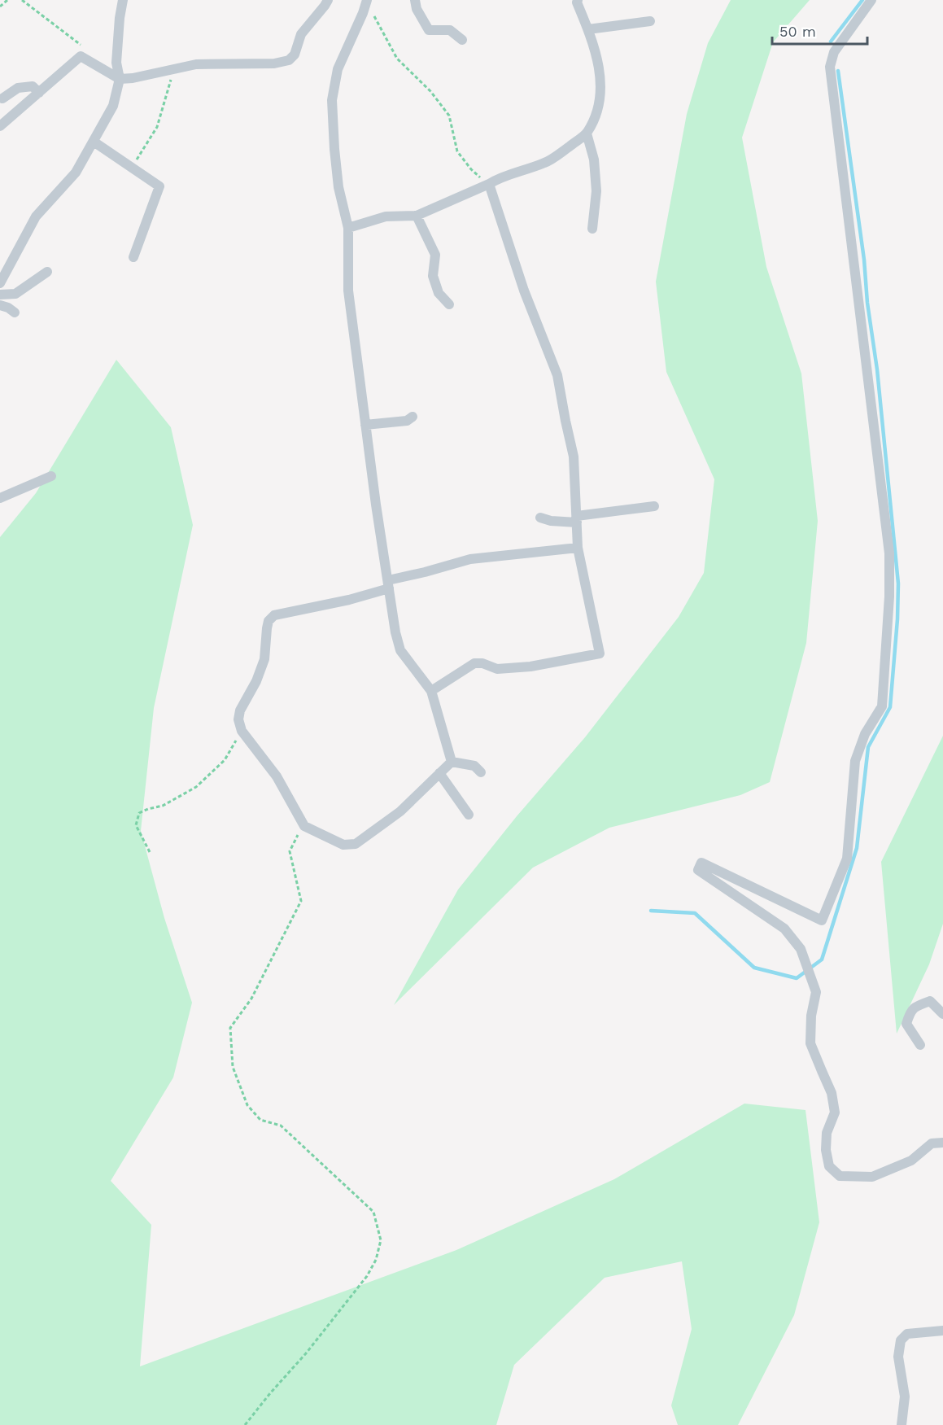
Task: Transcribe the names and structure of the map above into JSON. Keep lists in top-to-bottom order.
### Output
{
  "scale_bar": "50 m"
}
